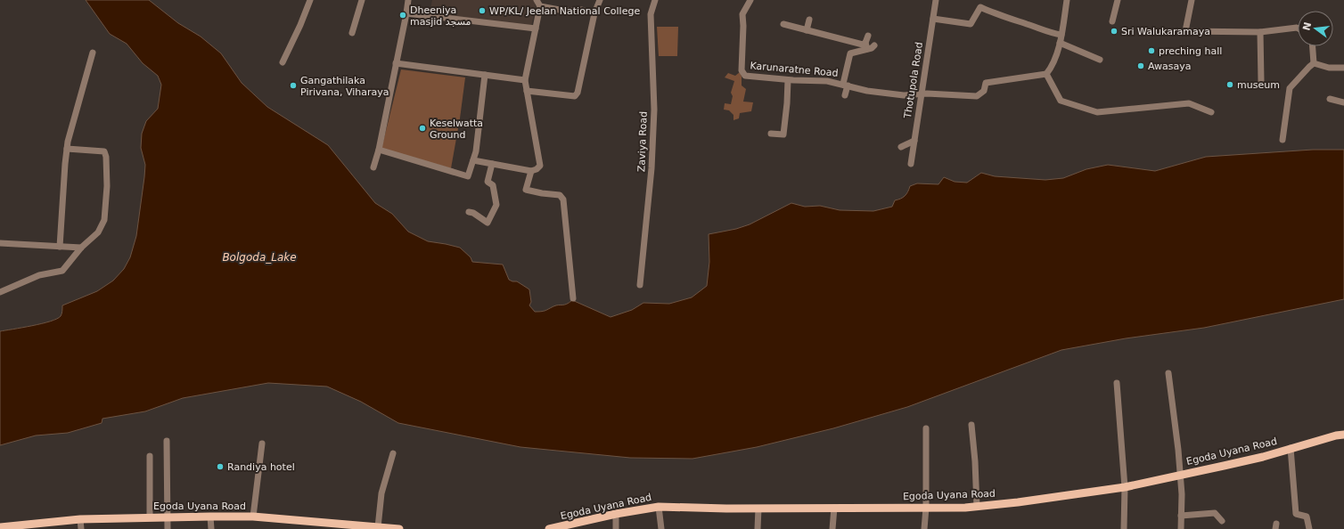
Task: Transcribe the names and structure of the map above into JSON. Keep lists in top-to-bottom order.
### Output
{
  "streets": {
    "main road": ["Egoda Uyana Road"],
    "street": ["Karunaratne Road", "Thotupola Road", "Zaviya Road"]
  },
  "crossings": [
    ["Karunaratne Road", "Thotupola Road"]
  ],
  "water": ["Bolgoda_Lake"],
  "places": [
    "WP/KL/ Jeelan National College",
    "Dheeniya masjid مسجد",
    "Sri Walukaramaya",
    "preching hall",
    "Awasaya",
    "museum",
    "Gangathilaka Pirivana, Viharaya",
    "Keselwatta Ground",
    "Randiya hotel"
  ],
  "north": "left"
}
